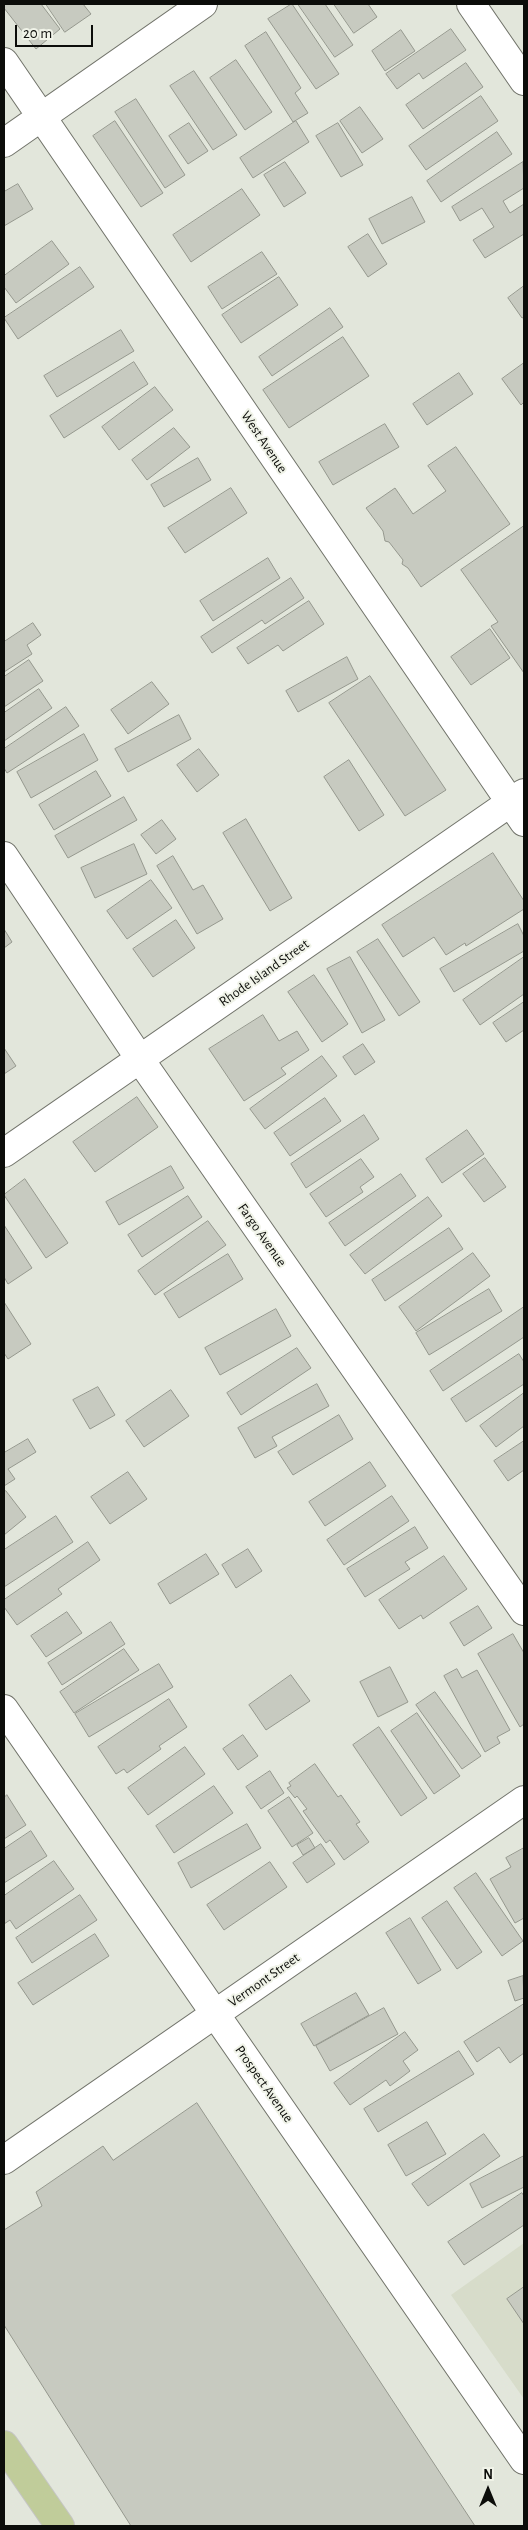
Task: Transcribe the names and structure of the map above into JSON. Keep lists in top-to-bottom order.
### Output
{
  "streets": {
    "street": [
      "West Avenue",
      "Rhode Island Street",
      "Fargo Avenue",
      "Vermont Street",
      "Prospect Avenue"
    ]
  },
  "crossings": [
    ["West Avenue", "Rhode Island Street"],
    ["Rhode Island Street", "Fargo Avenue"],
    ["Vermont Street", "Prospect Avenue"]
  ],
  "scale_bar": "20 m",
  "north": "top"
}
